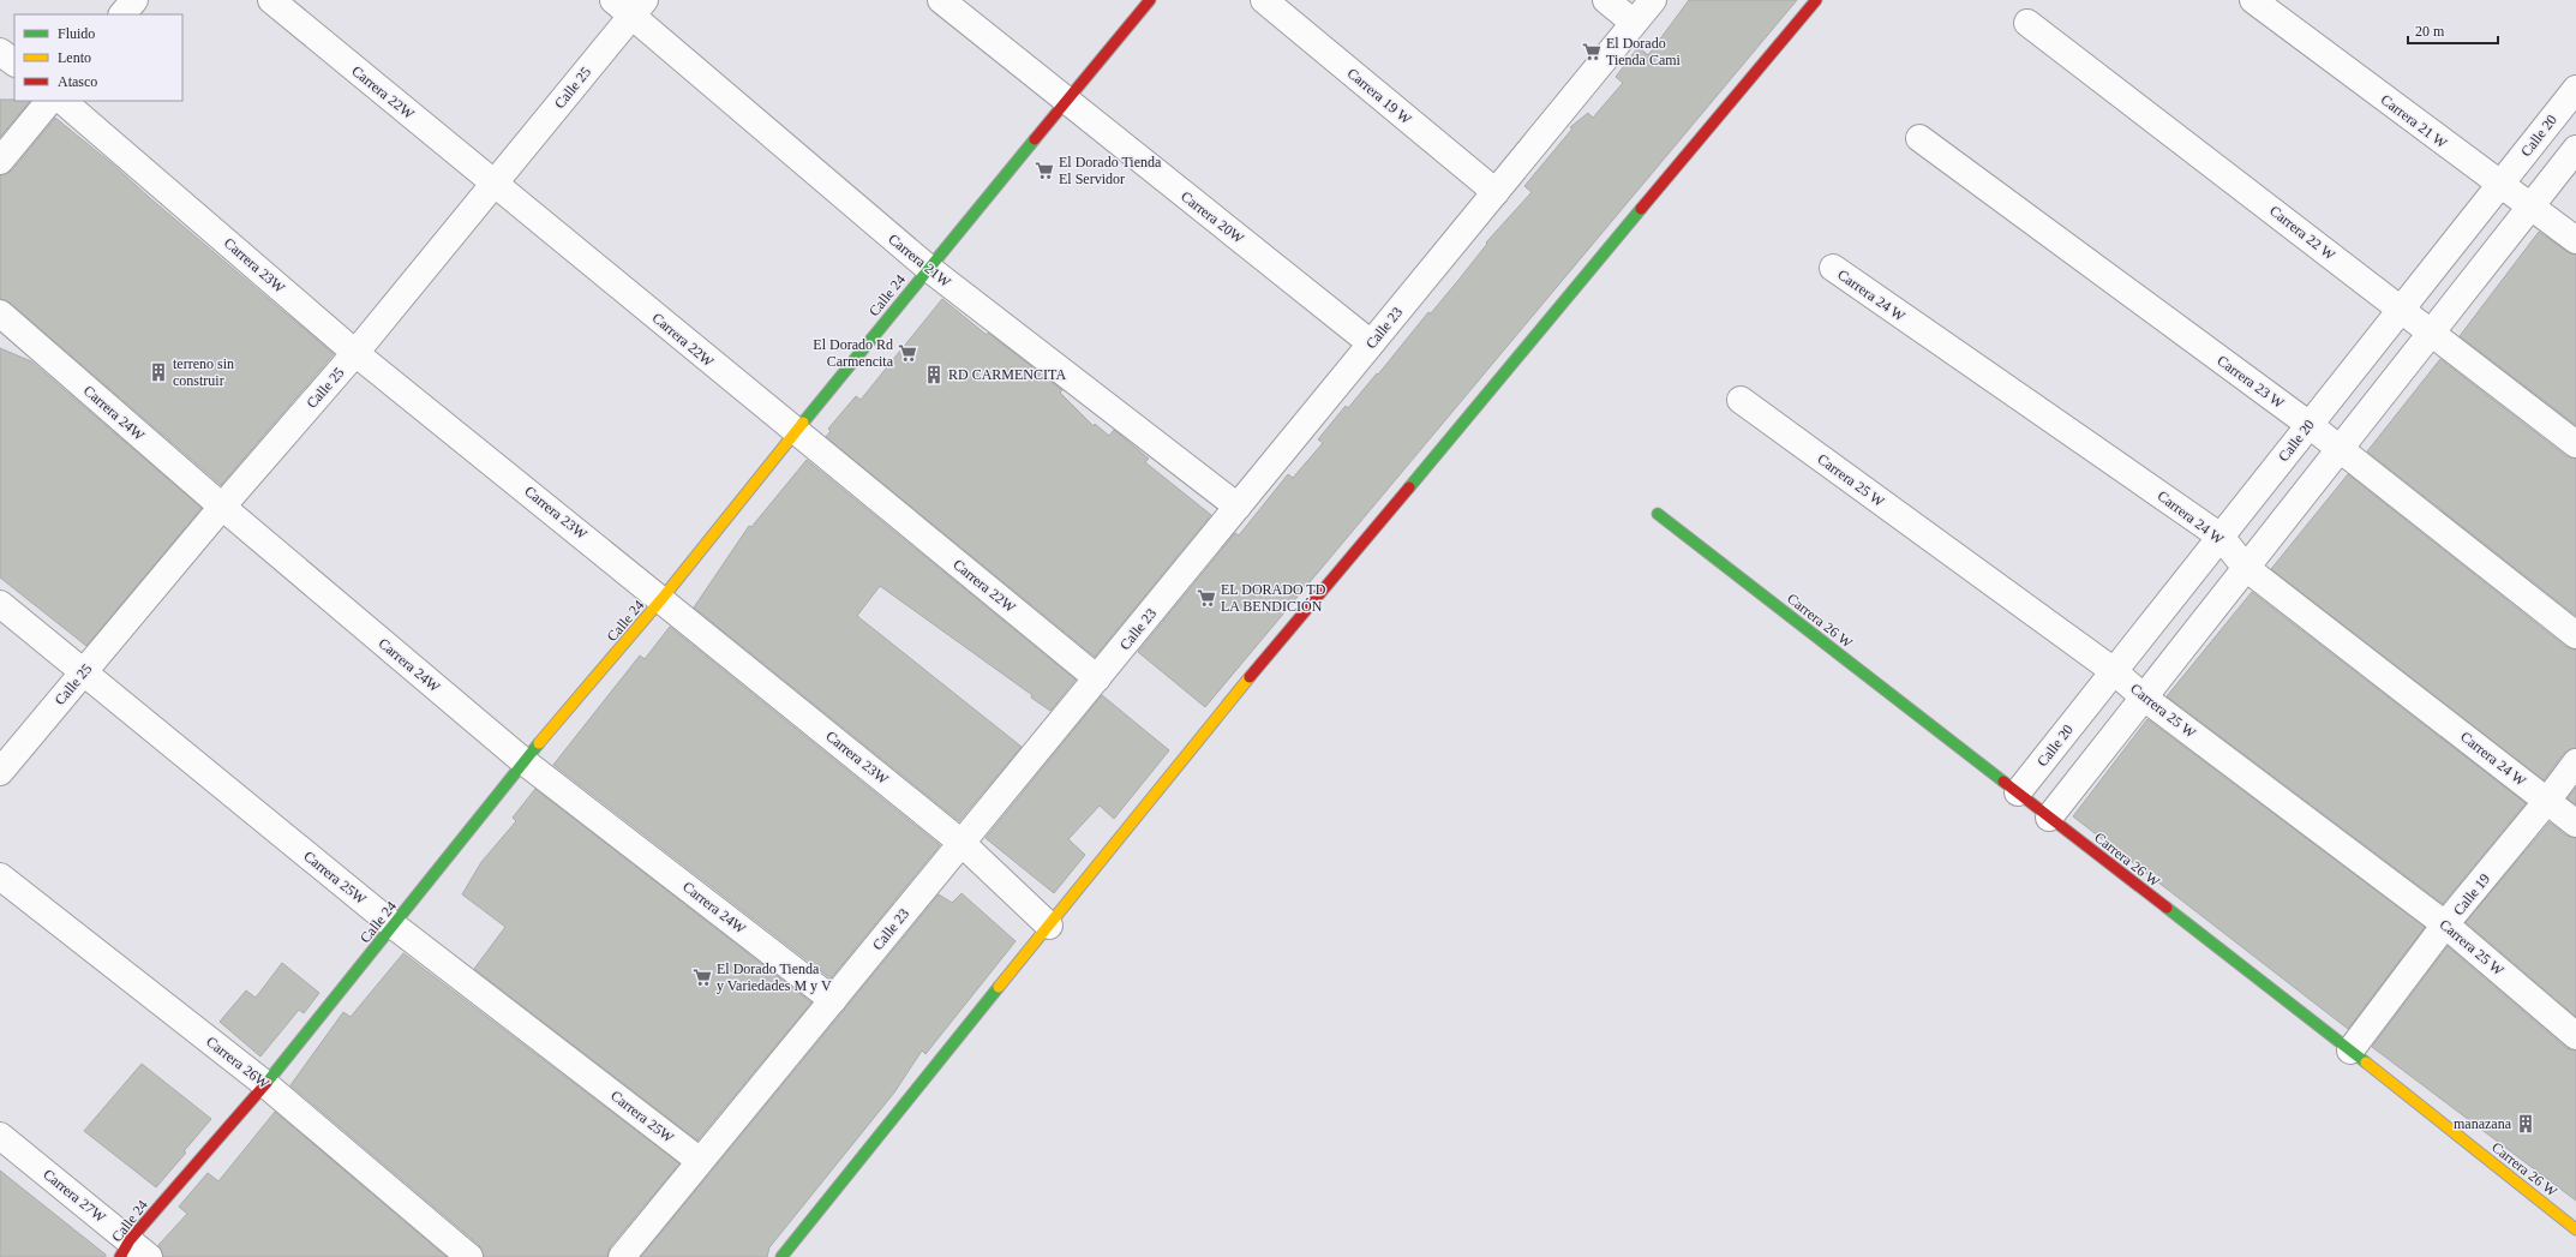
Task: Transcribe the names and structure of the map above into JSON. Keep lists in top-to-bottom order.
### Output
{
  "streets": {
    "street": [
      "Calle 25",
      "Carrera 22W",
      "Carrera 19 W",
      "Carrera 21 W",
      "Calle 20",
      "Carrera 20W",
      "Carrera 22 W",
      "Carrera 21W",
      "Carrera 23W",
      "Calle 24",
      "Carrera 24 W",
      "Calle 23",
      "Carrera 23 W",
      "Carrera 24W",
      "Carrera 25 W",
      "Carrera 26 W",
      "Carrera 25W",
      "Calle 19",
      "Carrera 26W",
      "Carrera 27W"
    ]
  },
  "crossings": [
    ["Calle 25", "Carrera 22W"],
    ["Calle 25", "Carrera 21W"],
    ["Calle 25", "Carrera 23W"],
    ["Calle 25", "Carrera 24W"],
    ["Calle 25", "Carrera 25W"],
    ["Carrera 22W", "Calle 24"],
    ["Carrera 22W", "Calle 23"],
    ["Carrera 19 W", "Calle 23"],
    ["Carrera 21 W", "Calle 20"],
    ["Calle 20", "Carrera 22 W"],
    ["Calle 20", "Carrera 24 W"],
    ["Calle 20", "Carrera 23 W"],
    ["Calle 20", "Carrera 25 W"],
    ["Calle 20", "Carrera 26 W"],
    ["Carrera 20W", "Calle 24"],
    ["Carrera 20W", "Calle 23"],
    ["Carrera 21W", "Calle 24"],
    ["Carrera 21W", "Calle 23"],
    ["Carrera 23W", "Calle 24"],
    ["Carrera 23W", "Calle 23"],
    ["Calle 24", "Carrera 24W"],
    ["Calle 24", "Carrera 25W"],
    ["Calle 24", "Carrera 26W"],
    ["Calle 24", "Carrera 27W"],
    ["Carrera 24 W", "Calle 19"],
    ["Calle 23", "Carrera 24W"],
    ["Calle 23", "Carrera 25W"],
    ["Carrera 25 W", "Calle 19"],
    ["Carrera 26 W", "Calle 19"]
  ],
  "places": {
    "supermarket": [
      "El Dorado Tienda Cami",
      "El Dorado Tienda El Servidor",
      "El Dorado Rd Carmencita",
      "EL DORADO TD LA BENDICIÓN",
      "El Dorado Tienda y Variedades M y V"
    ],
    "building": ["terreno sin construir", "RD CARMENCITA", "manazana"]
  },
  "legend": ["Fluido", "Lento", "Atasco"],
  "scale_bar": "20 m"
}
